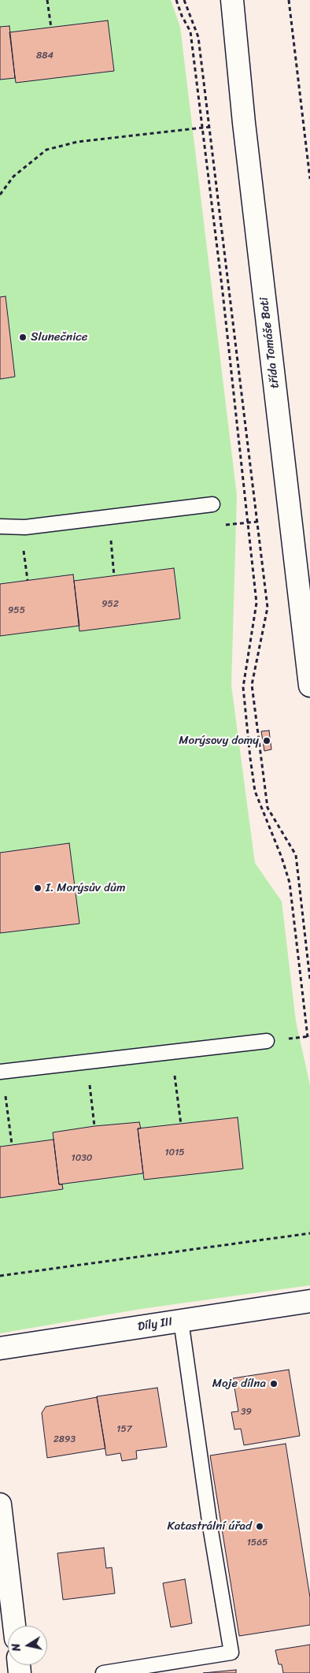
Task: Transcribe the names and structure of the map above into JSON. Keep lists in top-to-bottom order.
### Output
{
  "streets": {
    "main road": ["třída Tomáše Bati", "Díly III"]
  },
  "places": [
    "Slunečnice",
    "Morýsovy domy",
    "I. Morýsův dům",
    "Moje dílna",
    "Katastrální úřad"
  ],
  "house_numbers": [
    "884",
    "952",
    "955",
    "1015",
    "1030",
    "39",
    "157",
    "2893",
    "1565"
  ],
  "north": "left"
}
